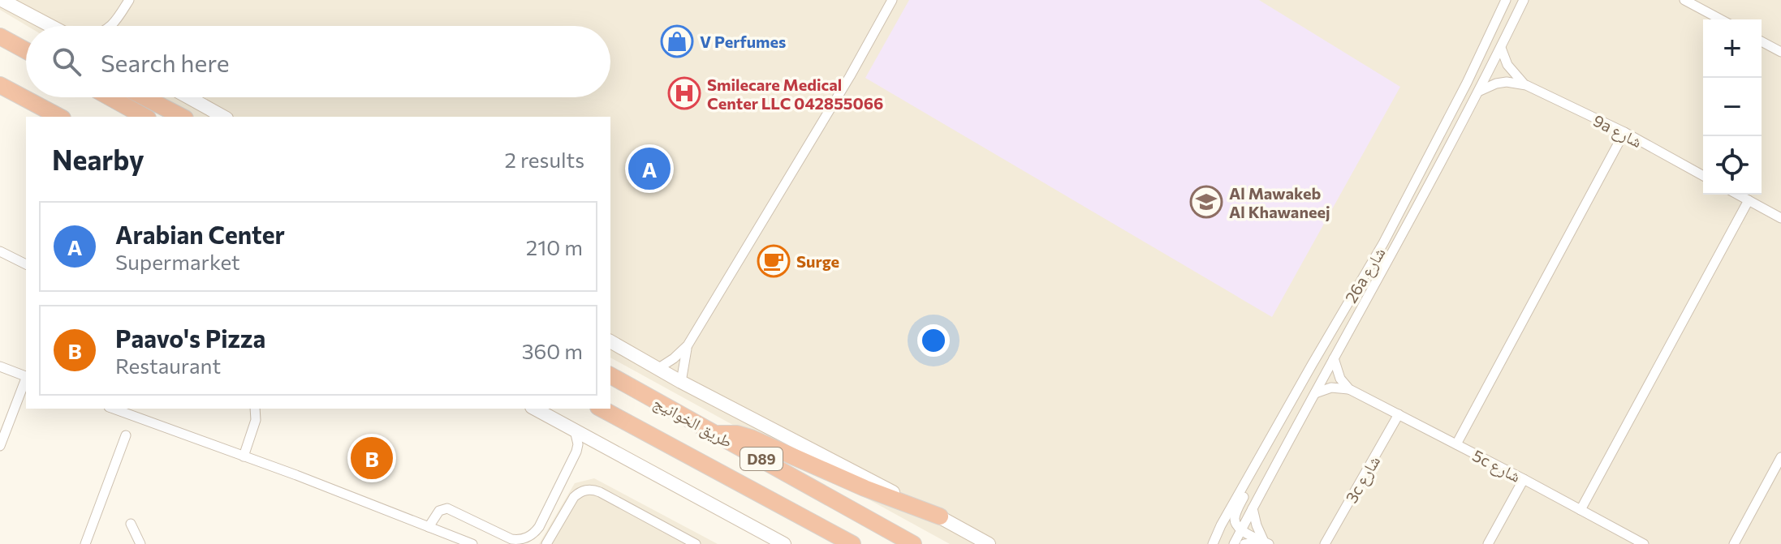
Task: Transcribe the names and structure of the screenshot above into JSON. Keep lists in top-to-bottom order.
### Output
{
  "streets": {
    "highway": ["طريق الخوانيج", "D89"],
    "street": [
      "9a شارع",
      "26a شارع",
      "5c شارع",
      "3c شارع"
    ]
  },
  "crossings": [
    ["9a شارع", "26a شارع"],
    ["5c شارع", "3c شارع"]
  ],
  "places": {
    "shop": ["V Perfumes"],
    "hospital": ["Smilecare Medical Center LLC 042855066"],
    "school or university": ["Al Mawakeb Al Khawaneej"],
    "cafe": ["Surge"]
  },
  "page": {
    "map_buttons": ["+", "−"],
    "search": "Search here",
    "heading": ["Nearby", "2 results"],
    "pins": ["A", "B"],
    "list": [
      {
        "mark": "A",
        "name": "Arabian Center",
        "note": "Supermarket",
        "value": "210 m"
      },
      {
        "mark": "B",
        "name": "Paavo's Pizza",
        "note": "Restaurant",
        "value": "360 m"
      }
    ]
  }
}
